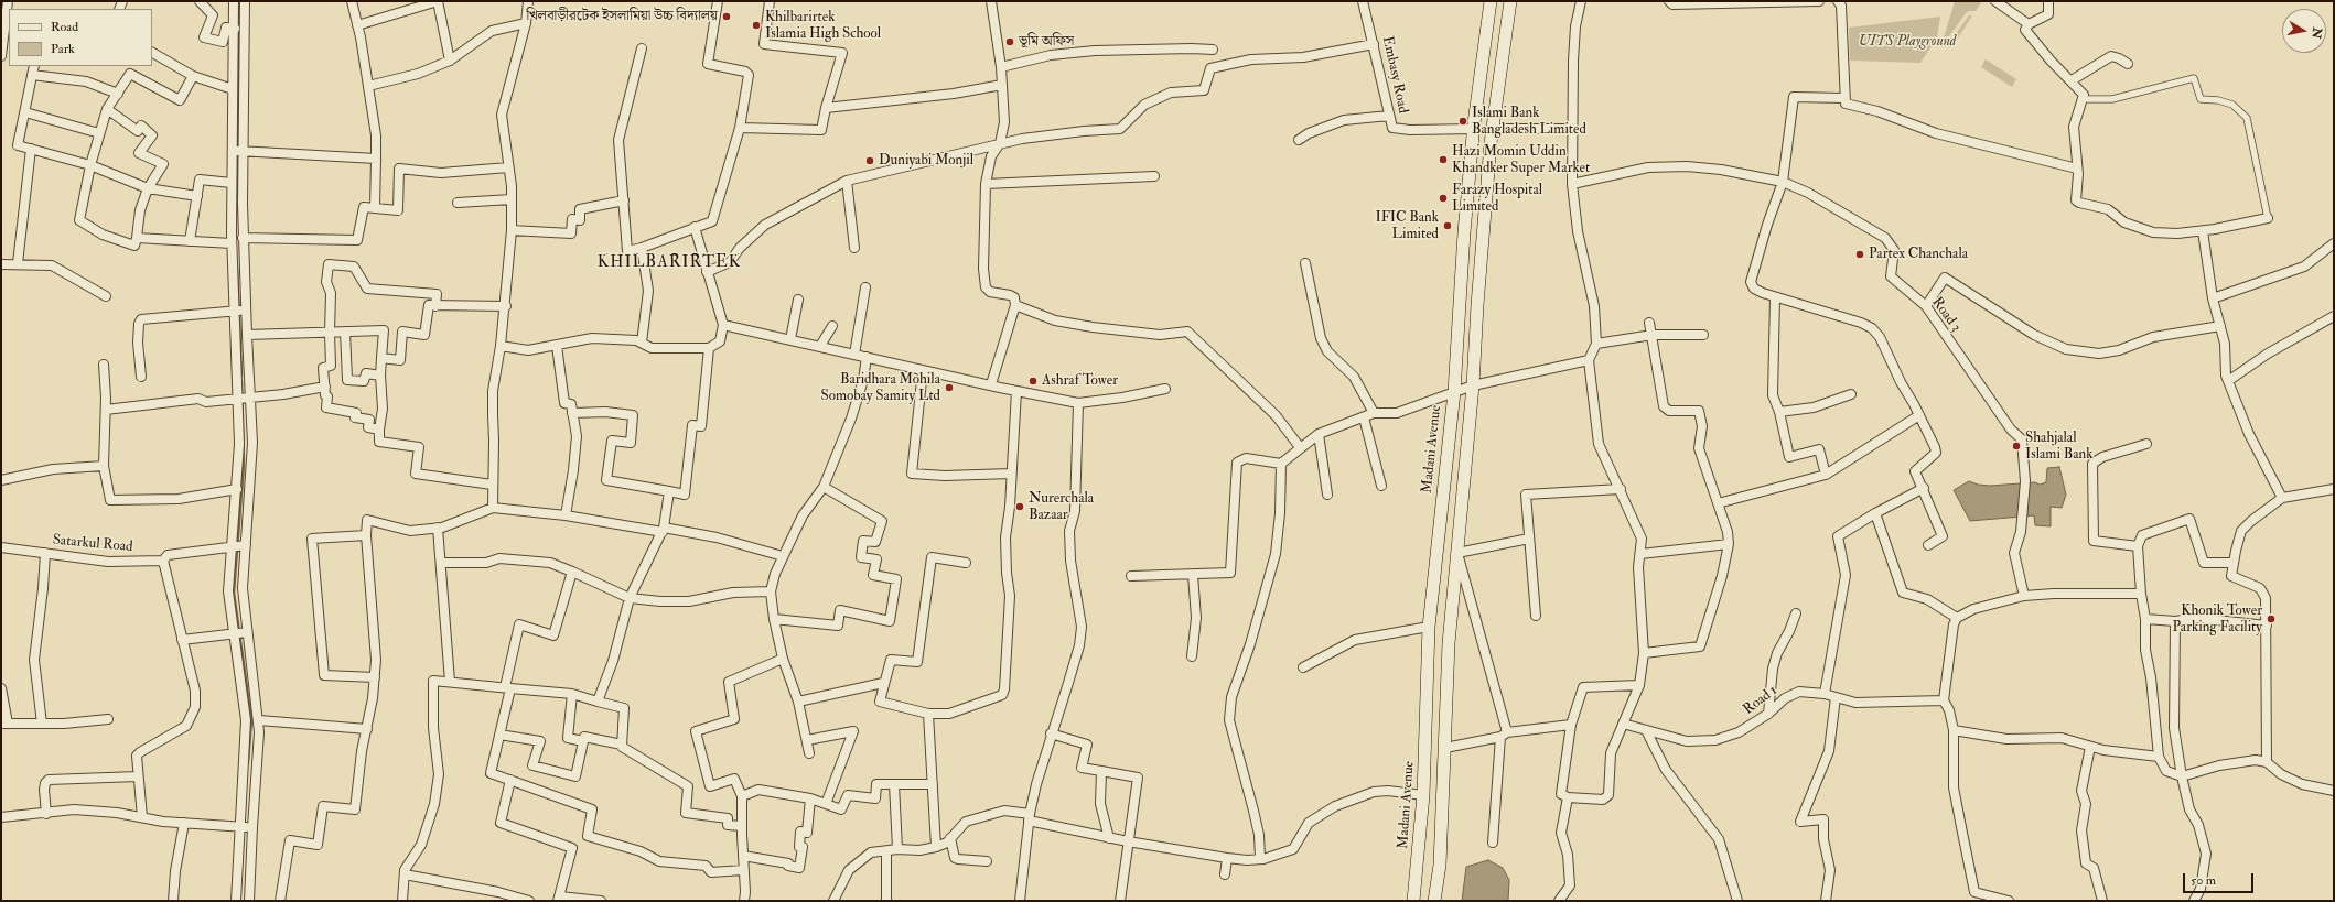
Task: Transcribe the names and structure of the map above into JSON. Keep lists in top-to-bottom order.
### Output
{
  "streets": {
    "main road": ["Madani Avenue"],
    "street": [
      "Embasy Road",
      "Road 3",
      "Satarkul Road",
      "Road 1"
    ]
  },
  "crossings": [
    ["Embasy Road", "Madani Avenue"]
  ],
  "districts": ["KHILBARIRTEK"],
  "parks": ["UITS Playground"],
  "places": [
    "খিলবাড়ীরটেক ইসলামিয়া উচ্চ বিদ্যালয়",
    "Khilbarirtek Islamia High School",
    "ভূমি অফিস",
    "Islami Bank Bangladesh Limited",
    "Hazi Momin Uddin Khandker Super Market",
    "Duniyabi Monjil",
    "Farazy Hospital Limited",
    "IFIC Bank Limited",
    "Partex Chanchala",
    "Ashraf Tower",
    "Baridhara Mohila Somobay Samity Ltd",
    "Shahjalal Islami Bank",
    "Nurerchala Bazaar",
    "Khonik Tower Parking Facility"
  ],
  "legend": ["Road", "Park"],
  "scale_bar": "50 m",
  "north": "right"
}
